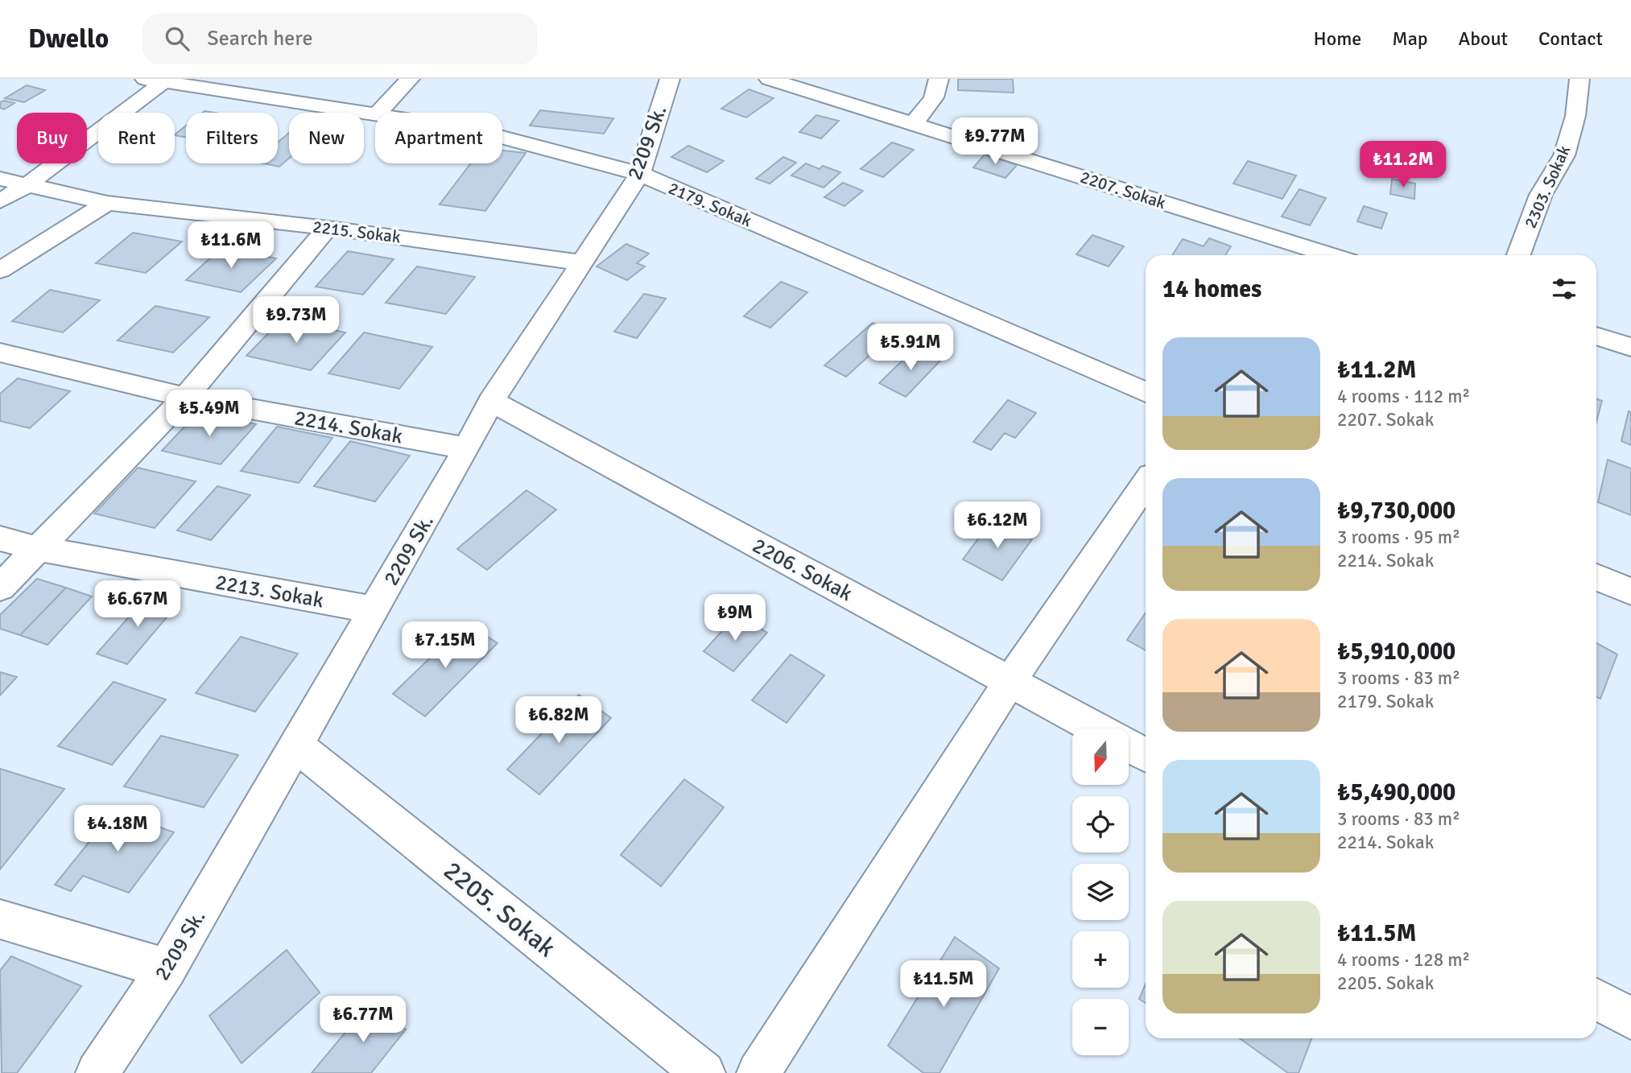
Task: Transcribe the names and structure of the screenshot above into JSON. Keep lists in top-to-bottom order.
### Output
{
  "streets": {
    "street": [
      "2209 Sk.",
      "2303. Sokak",
      "2207. Sokak",
      "2179. Sokak",
      "2215. Sokak",
      "2214. Sokak",
      "2206. Sokak",
      "2213. Sokak",
      "2205. Sokak"
    ]
  },
  "crossings": [
    ["2209 Sk.", "2179. Sokak"],
    ["2209 Sk.", "2215. Sokak"],
    ["2209 Sk.", "2214. Sokak"],
    ["2209 Sk.", "2206. Sokak"],
    ["2209 Sk.", "2213. Sokak"],
    ["2209 Sk.", "2205. Sokak"]
  ],
  "north": "bottom",
  "page": {
    "header": "Dwello",
    "search": "Search here",
    "nav": [
      "Home",
      "Map",
      "About",
      "Contact"
    ],
    "chip": [
      "Buy",
      "Rent",
      "Filters",
      "New",
      "Apartment"
    ],
    "price": [
      "₺9.77M",
      "₺11.2M",
      "₺11.6M",
      "₺9.73M",
      "₺5.91M",
      "₺5.49M",
      "₺6.12M",
      "₺6.67M",
      "₺9M",
      "₺7.15M",
      "₺6.82M",
      "₺4.18M",
      "₺11.5M",
      "₺6.77M"
    ],
    "heading": "14 homes",
    "list": [
      {
        "name": "₺11.2M",
        "note": "4 rooms · 112 m² · 2207. Sokak"
      },
      {
        "name": "₺9,730,000",
        "note": "3 rooms · 95 m² · 2214. Sokak"
      },
      {
        "name": "₺5,910,000",
        "note": "3 rooms · 83 m² · 2179. Sokak"
      },
      {
        "name": "₺5,490,000",
        "note": "3 rooms · 83 m² · 2214. Sokak"
      },
      {
        "name": "₺11.5M",
        "note": "4 rooms · 128 m² · 2205. Sokak"
      }
    ],
    "map_buttons": ["+", "−"]
  }
}
